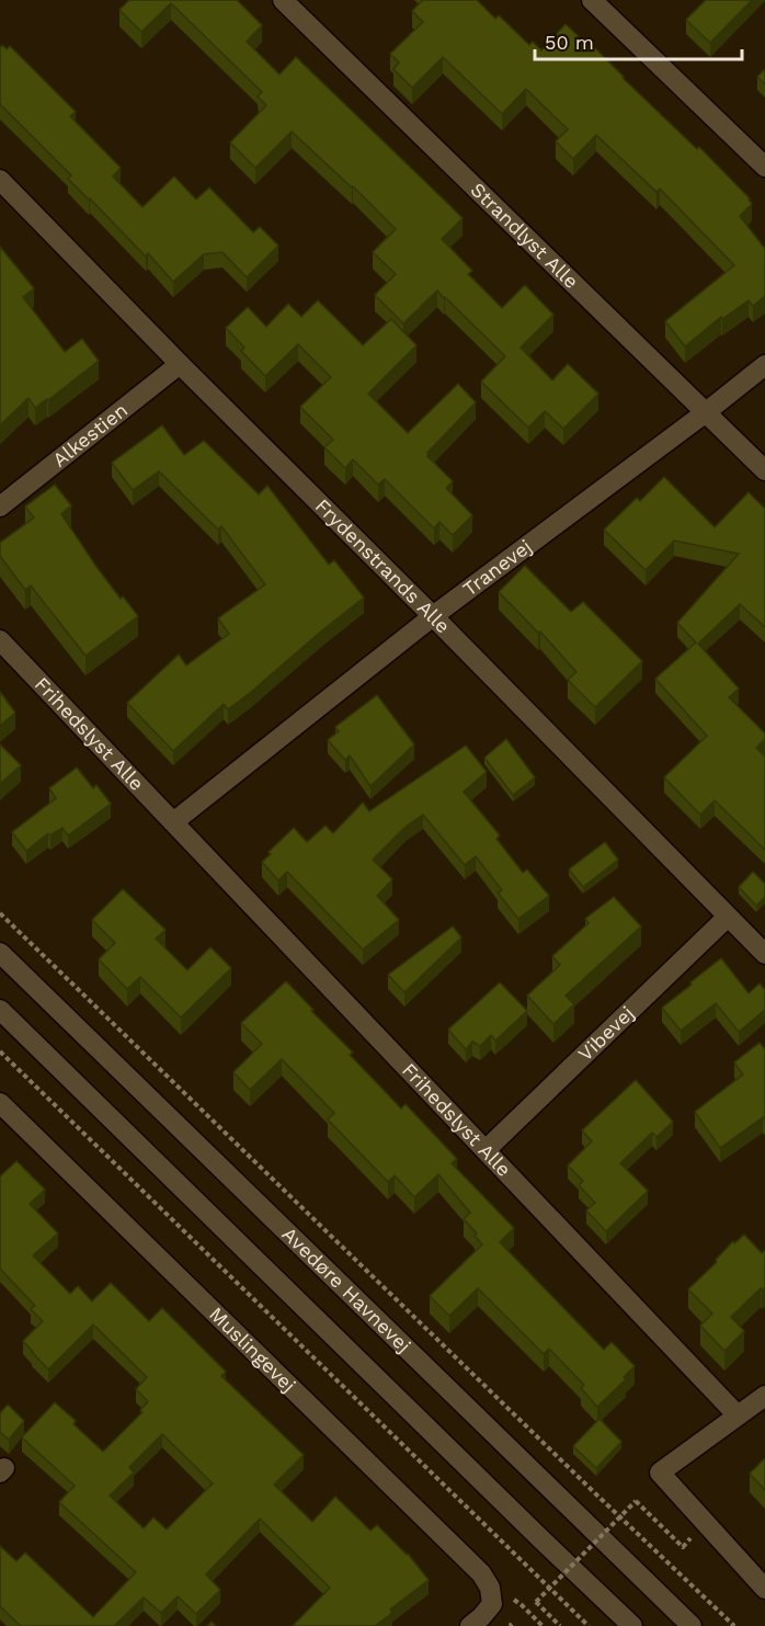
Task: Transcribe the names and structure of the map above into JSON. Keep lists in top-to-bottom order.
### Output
{
  "streets": {
    "street": [
      "Strandlyst Alle",
      "Alkestien",
      "Frydenstrands Alle",
      "Tranevej",
      "Frihedslyst Alle",
      "Vibevej",
      "Avedøre Havnevej",
      "Muslingevej"
    ]
  },
  "crossings": [
    ["Strandlyst Alle", "Tranevej"],
    ["Alkestien", "Frydenstrands Alle"],
    ["Frydenstrands Alle", "Tranevej"],
    ["Frydenstrands Alle", "Vibevej"],
    ["Tranevej", "Frihedslyst Alle"],
    ["Frihedslyst Alle", "Vibevej"]
  ],
  "scale_bar": "50 m"
}
